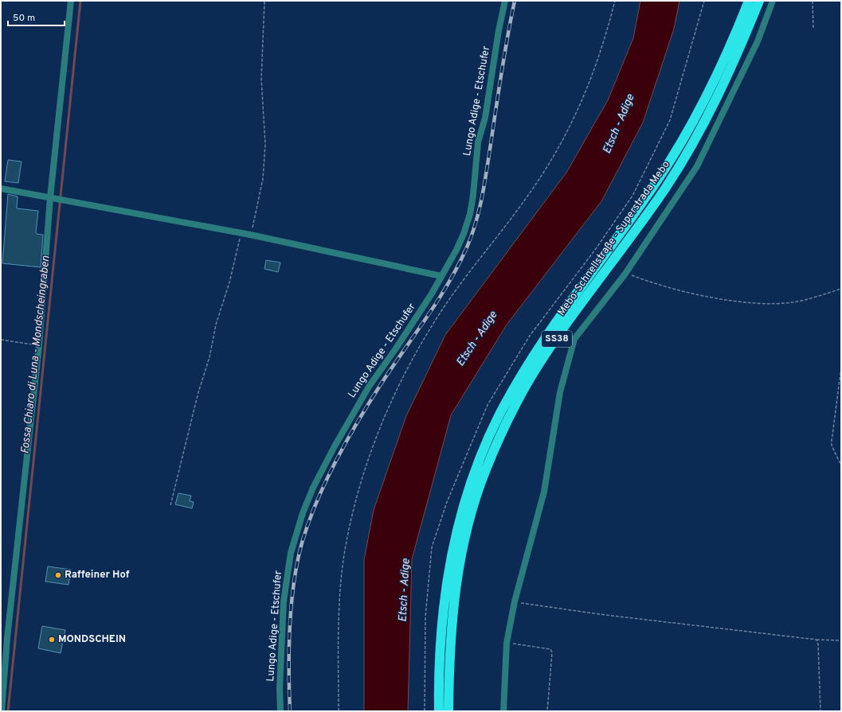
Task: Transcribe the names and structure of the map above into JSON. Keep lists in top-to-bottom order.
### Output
{
  "streets": {
    "highway": ["Mebo-Schnellstraße - Superstrada Mebo", "SS38"],
    "street": ["Lungo Adige - Etschufer"]
  },
  "water": ["Etsch - Adige", "Fossa Chiaro di Luna - Mondscheingraben"],
  "places": ["Raffeiner Hof", "MONDSCHEIN"],
  "scale_bar": "50 m"
}
